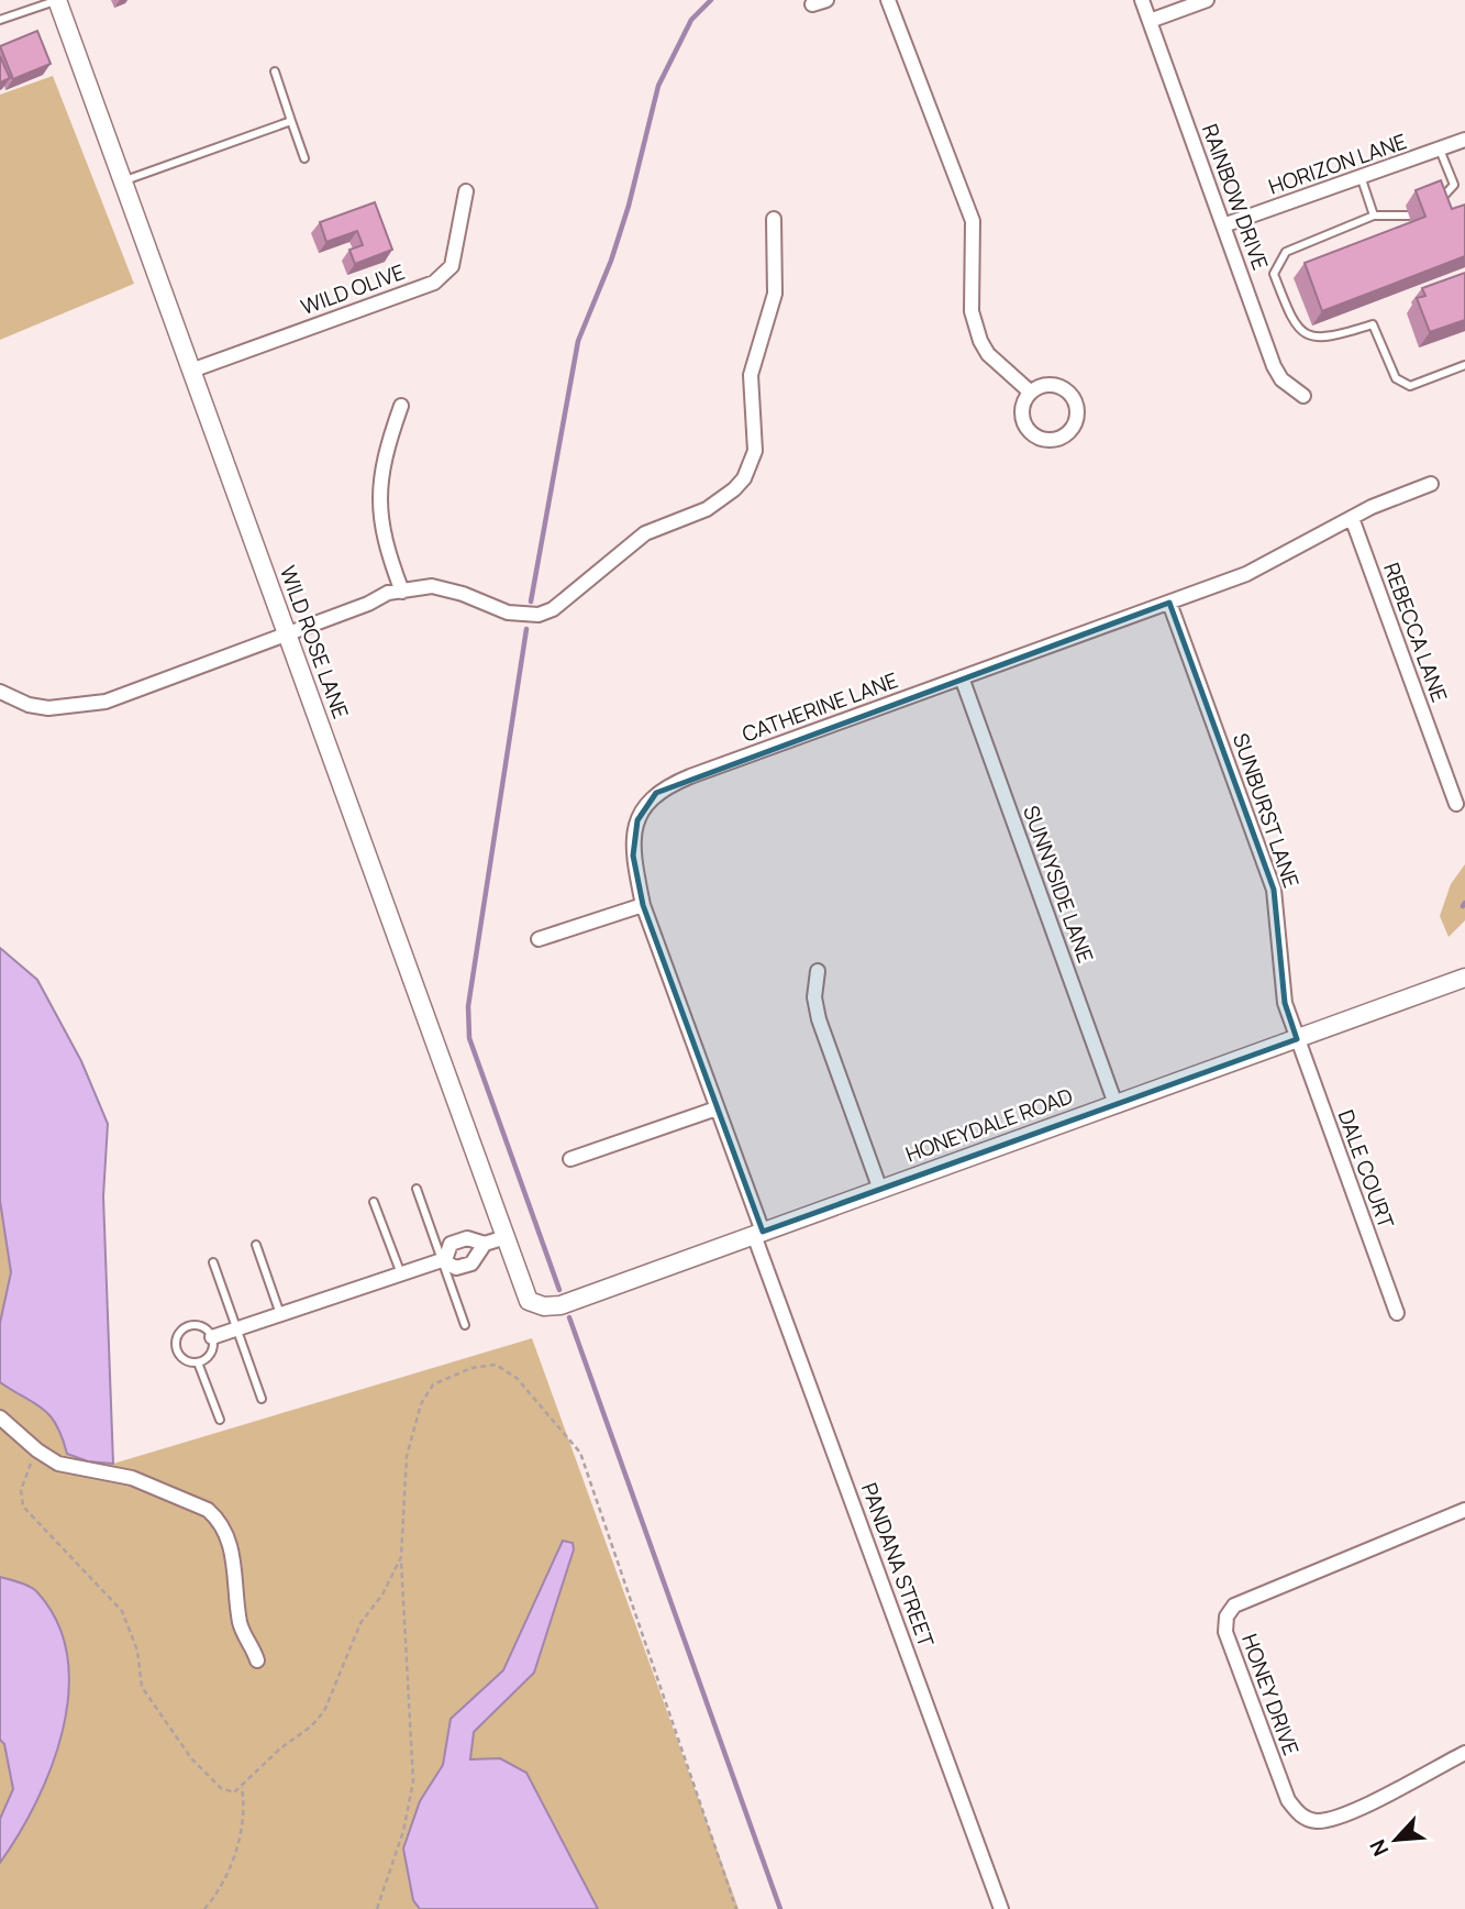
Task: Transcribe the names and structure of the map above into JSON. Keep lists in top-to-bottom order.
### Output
{
  "streets": {
    "street": [
      "HORIZON LANE",
      "RAINBOW DRIVE",
      "WILD OLIVE",
      "REBECCA LANE",
      "WILD ROSE LANE",
      "CATHERINE LANE",
      "SUNBURST LANE",
      "SUNNYSIDE LANE",
      "HONEYDALE ROAD",
      "DALE COURT",
      "PANDANA STREET",
      "HONEY DRIVE"
    ]
  },
  "crossings": [
    ["HORIZON LANE", "RAINBOW DRIVE"],
    ["WILD OLIVE", "WILD ROSE LANE"],
    ["REBECCA LANE", "CATHERINE LANE"],
    ["WILD ROSE LANE", "HONEYDALE ROAD"],
    ["CATHERINE LANE", "SUNBURST LANE"],
    ["CATHERINE LANE", "SUNNYSIDE LANE"],
    ["CATHERINE LANE", "HONEYDALE ROAD"],
    ["CATHERINE LANE", "PANDANA STREET"],
    ["SUNBURST LANE", "HONEYDALE ROAD"],
    ["SUNBURST LANE", "DALE COURT"],
    ["SUNNYSIDE LANE", "HONEYDALE ROAD"],
    ["HONEYDALE ROAD", "DALE COURT"],
    ["HONEYDALE ROAD", "PANDANA STREET"]
  ],
  "north": "bottom left"
}
